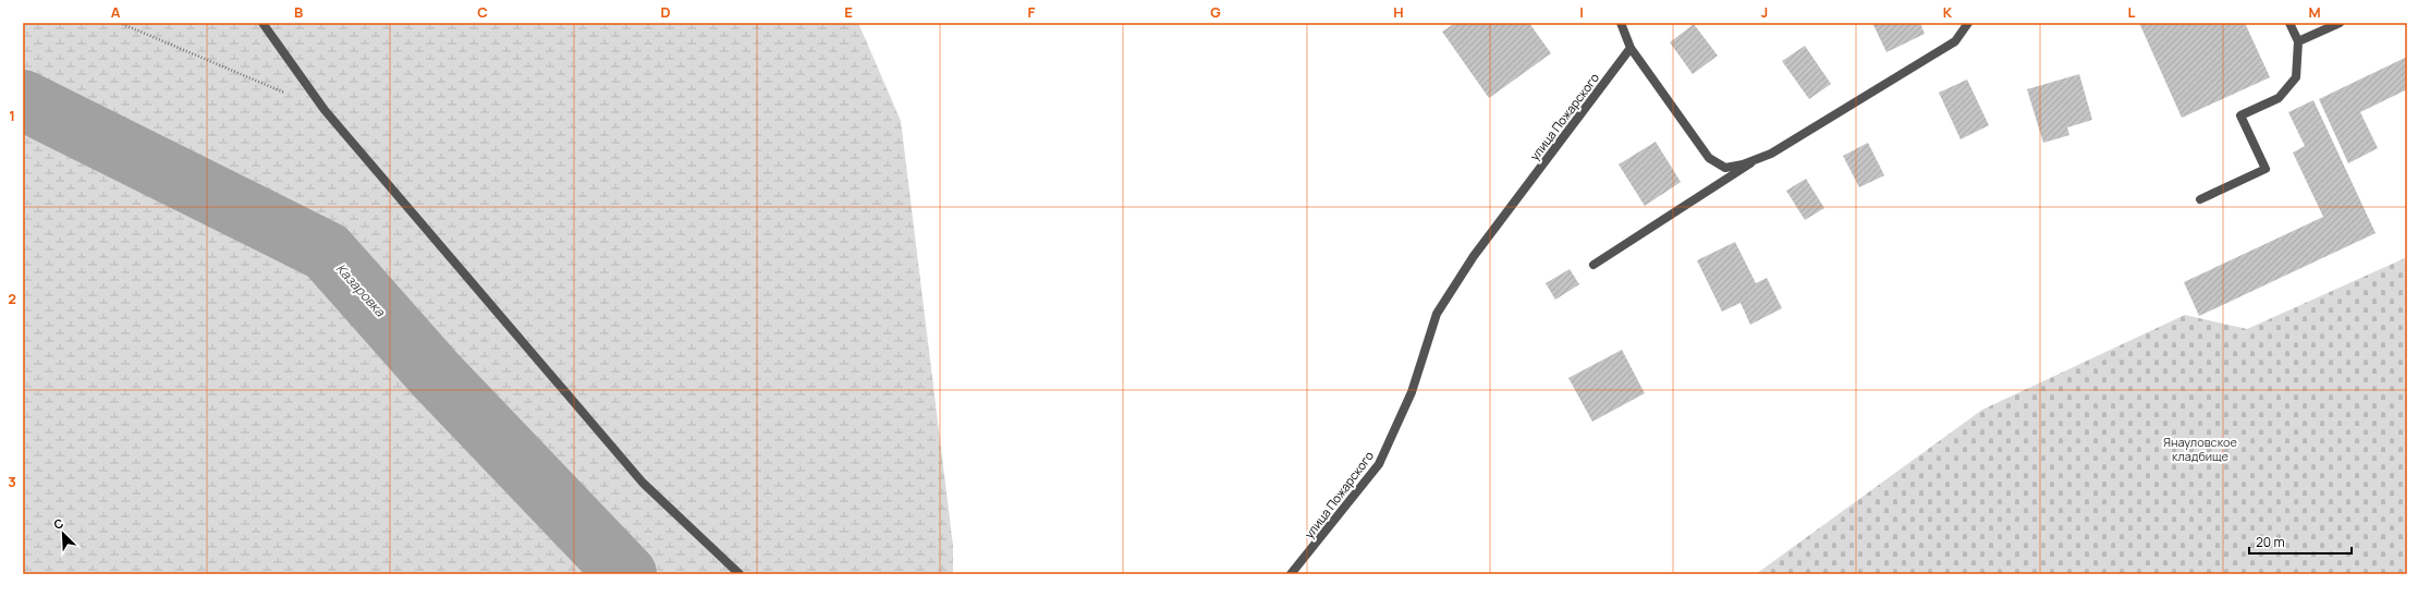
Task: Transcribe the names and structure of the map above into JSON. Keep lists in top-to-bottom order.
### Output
{
  "streets": {
    "street": ["улица Пожарского"]
  },
  "water": ["Казаровка"],
  "parks": ["Янауловское кладбище"],
  "scale_bar": "20 m",
  "north": "top left",
  "grid": {
    "columns": [
      "A",
      "B",
      "C",
      "D",
      "E",
      "F",
      "G",
      "H",
      "I",
      "J",
      "K",
      "L",
      "M"
    ],
    "rows": ["1", "2", "3"]
  }
}
